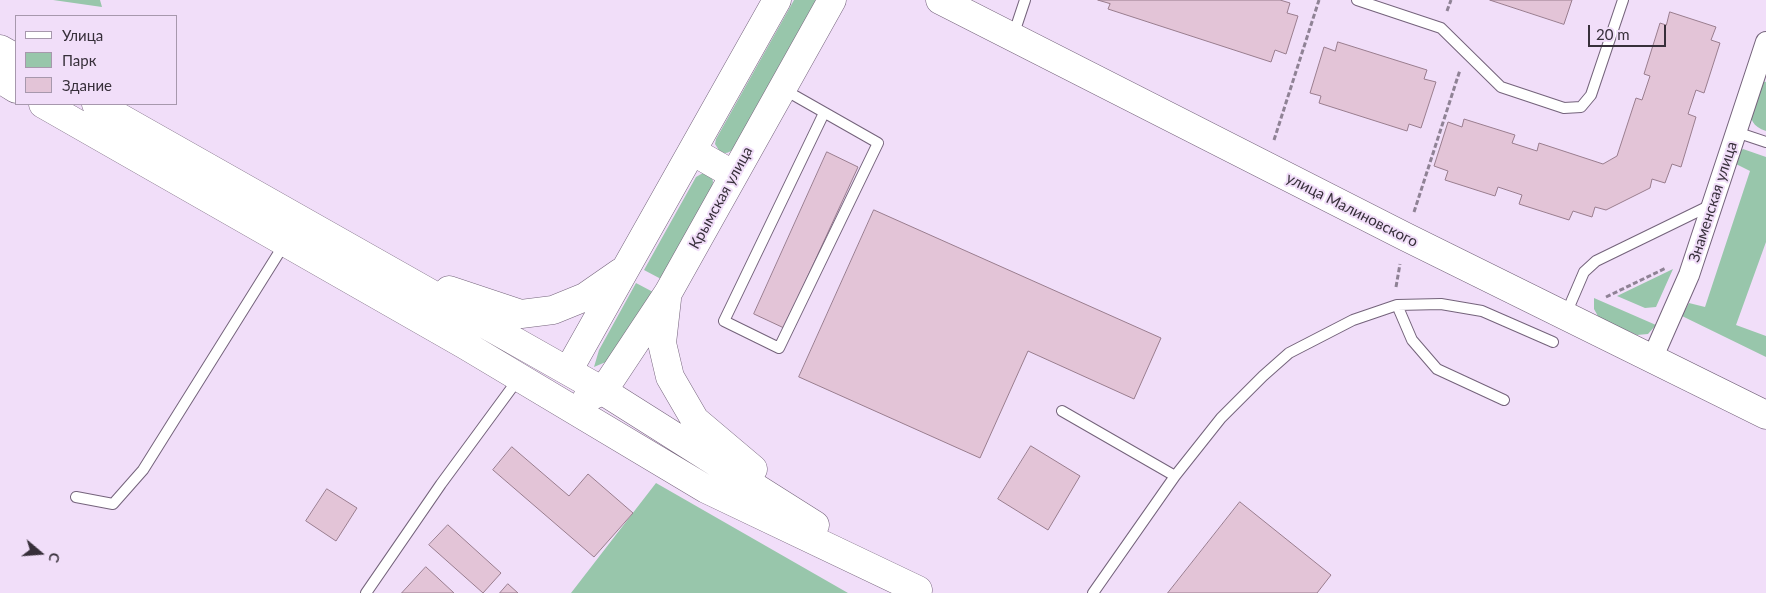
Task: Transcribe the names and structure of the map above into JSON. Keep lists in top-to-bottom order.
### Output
{
  "streets": {
    "main road": ["Крымская улица", "улица Малиновского"],
    "street": ["Знаменская улица"]
  },
  "crossings": [
    ["Знаменская улица", "улица Малиновского"]
  ],
  "legend": ["Улица", "Парк", "Здание"],
  "scale_bar": "20 m",
  "north": "right"
}
